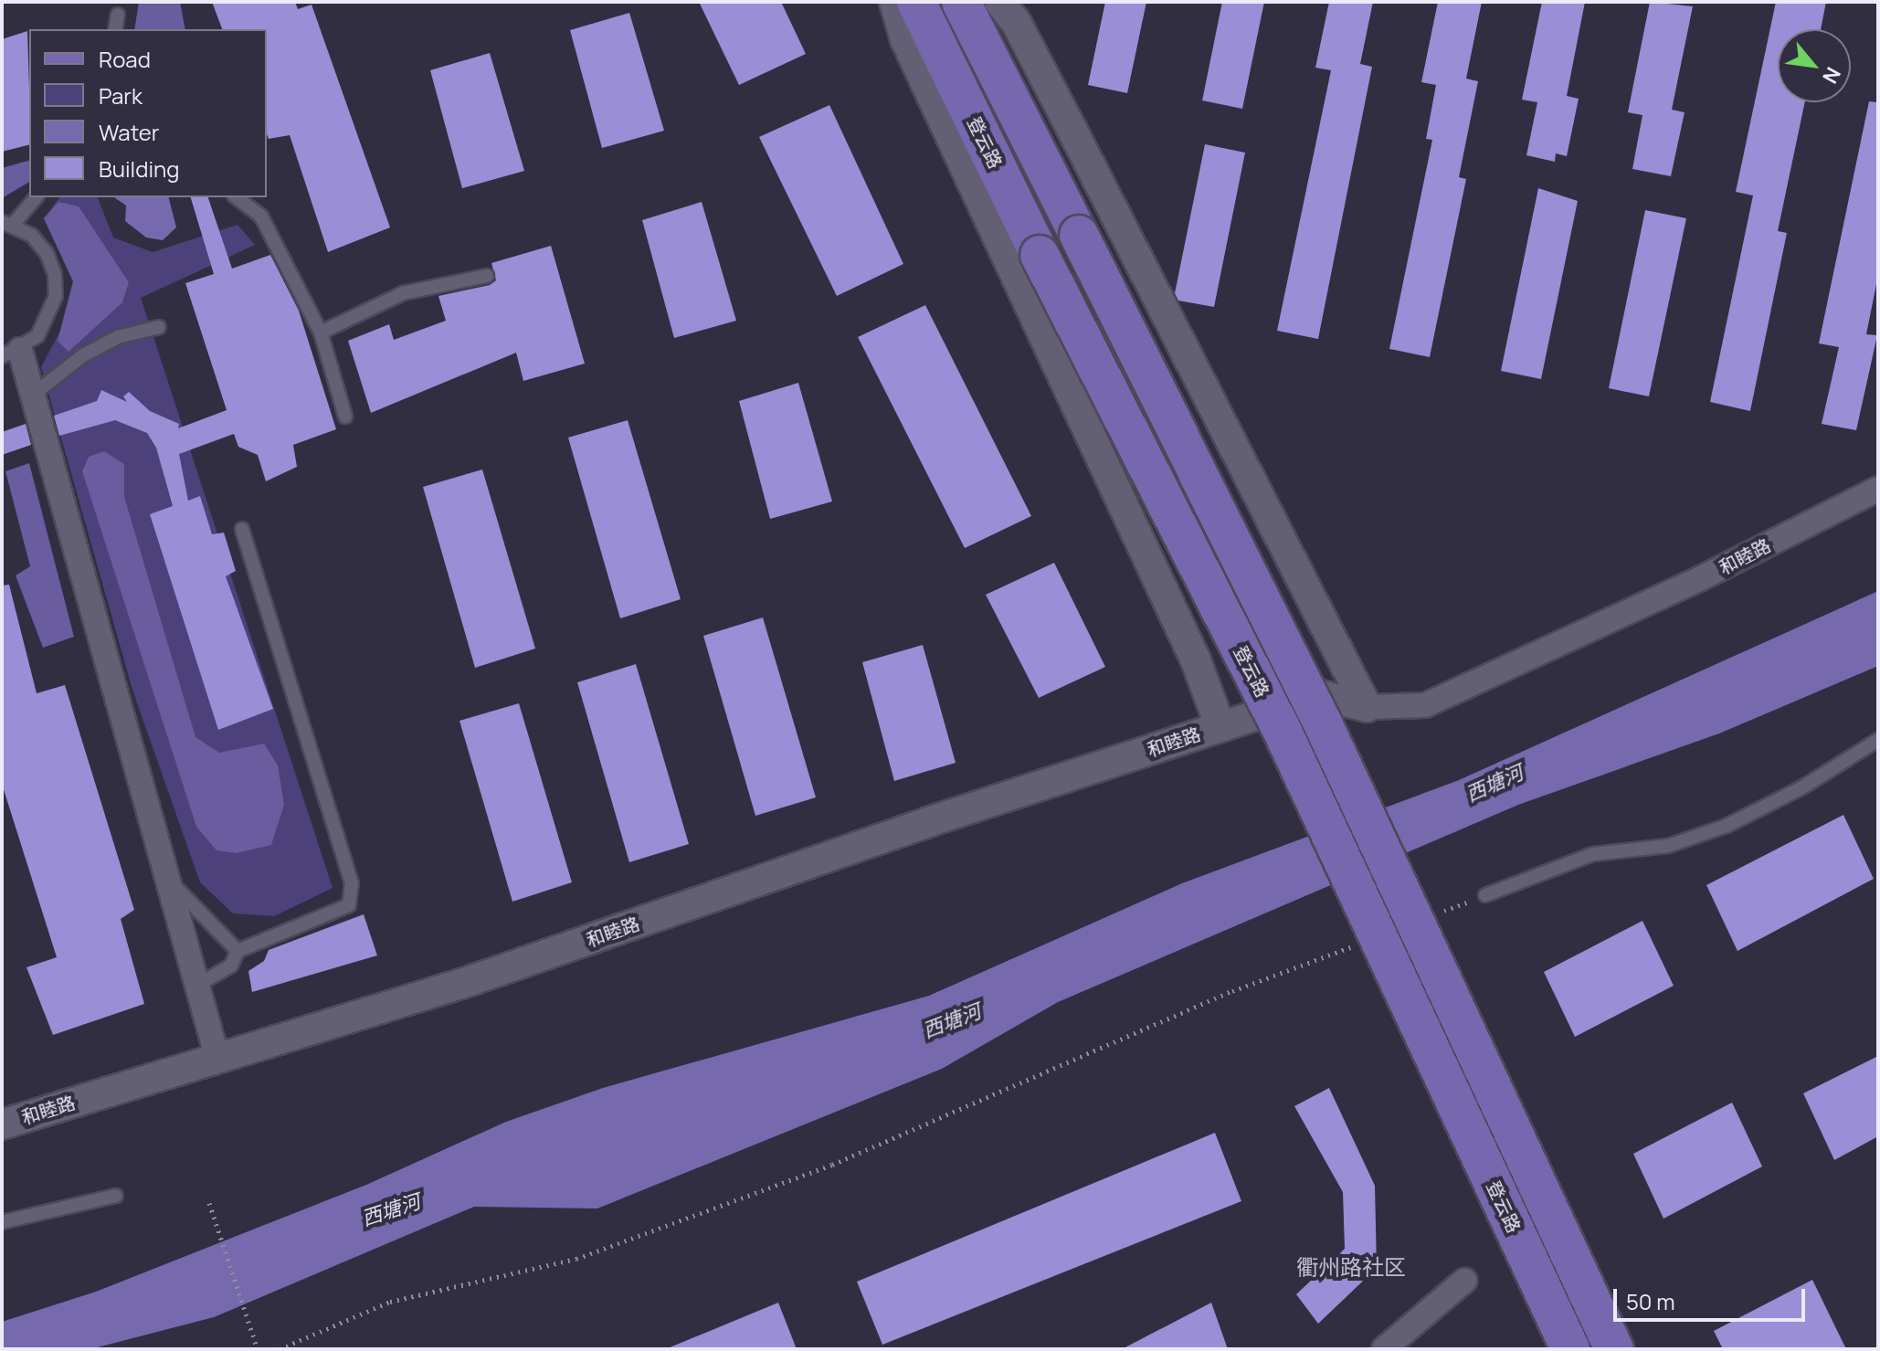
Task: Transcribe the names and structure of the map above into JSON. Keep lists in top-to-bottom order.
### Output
{
  "streets": {
    "main road": ["登云路"],
    "street": ["和睦路"]
  },
  "districts": ["衢州路社区"],
  "water": ["西塘河"],
  "legend": [
    "Road",
    "Park",
    "Water",
    "Building"
  ],
  "scale_bar": "50 m",
  "north": "bottom right"
}
